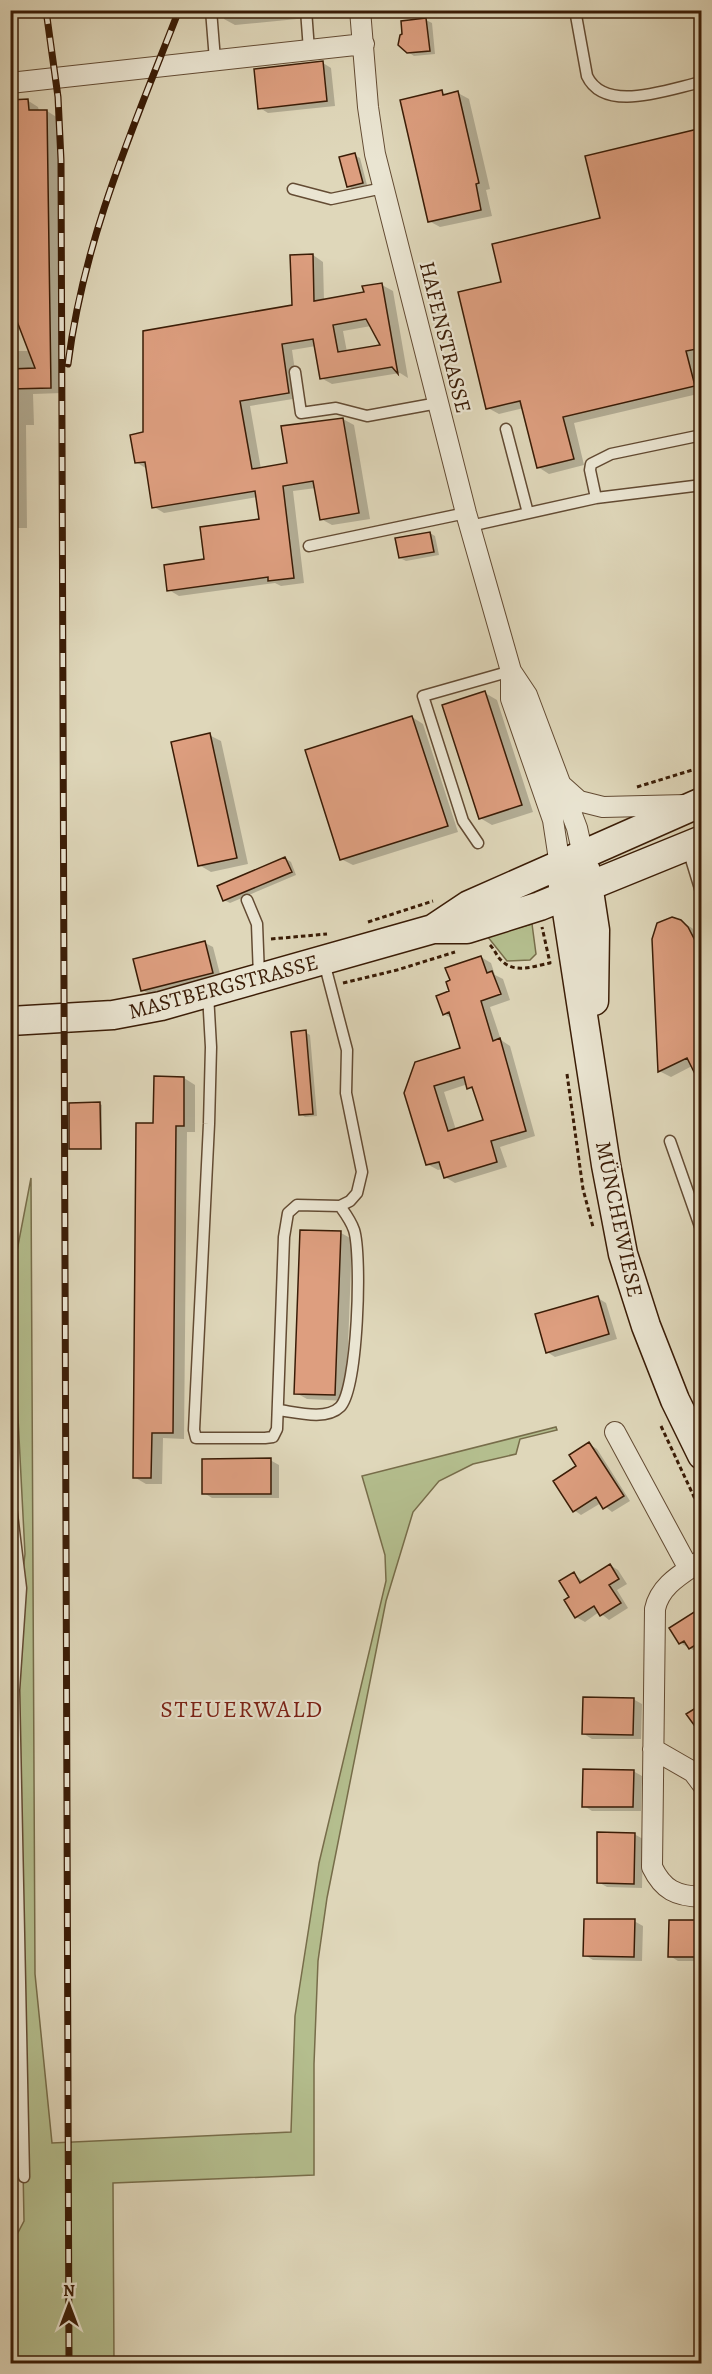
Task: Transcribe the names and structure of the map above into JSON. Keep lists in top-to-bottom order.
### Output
{
  "streets": {
    "main road": ["MASTBERGSTRASSE", "MÜNCHEWIESE"],
    "street": ["HAFENSTRASSE"]
  },
  "crossings": [
    ["HAFENSTRASSE", "MASTBERGSTRASSE"],
    ["MASTBERGSTRASSE", "MÜNCHEWIESE"]
  ],
  "districts": ["STEUERWALD"],
  "north": "top"
}
